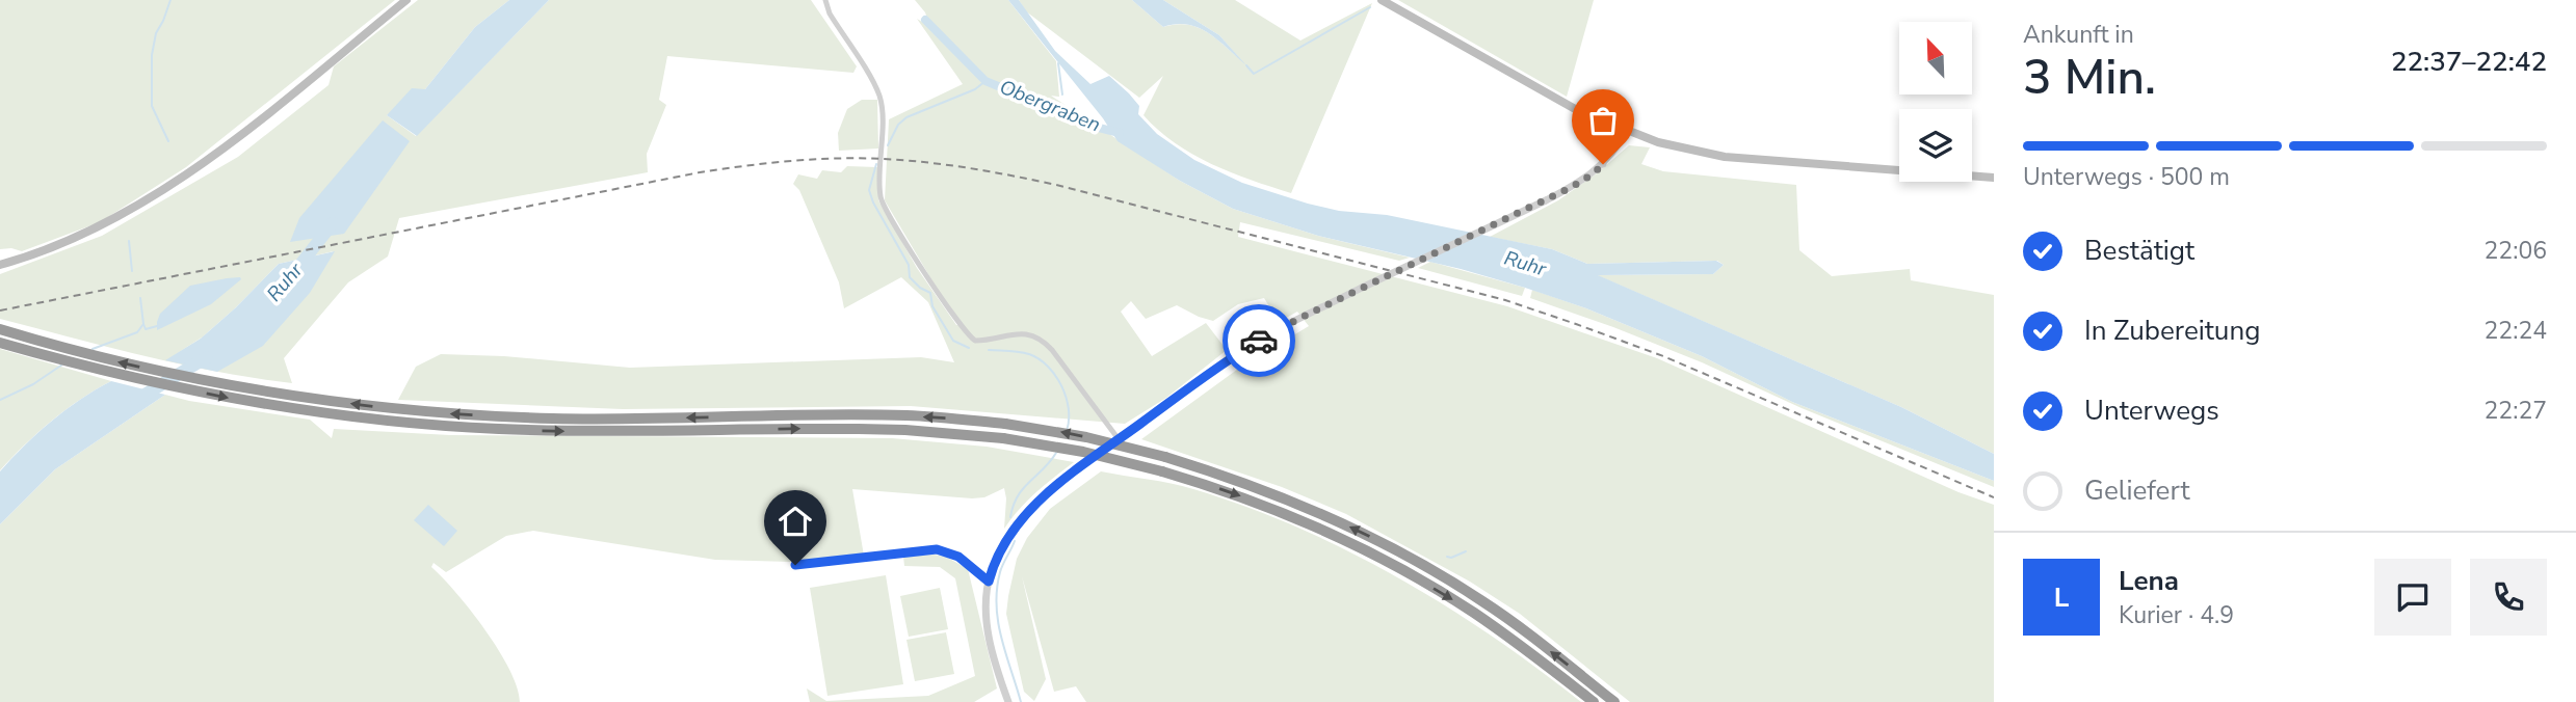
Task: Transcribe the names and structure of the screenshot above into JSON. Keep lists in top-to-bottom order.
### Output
{
  "water": ["Obergraben", "Ruhr"],
  "north": "top left",
  "page": {
    "heading": ["3 Min.", "Ankunft in", "22:37–22:42"],
    "panel": ["Lena", "Kurier · 4.9"],
    "bar": "Unterwegs · 500 m",
    "list": [
      ["Bestätigt", "22:06"],
      ["In Zubereitung", "22:24"],
      ["Unterwegs", "22:27"],
      "Geliefert"
    ],
    "round": "L"
  }
}
